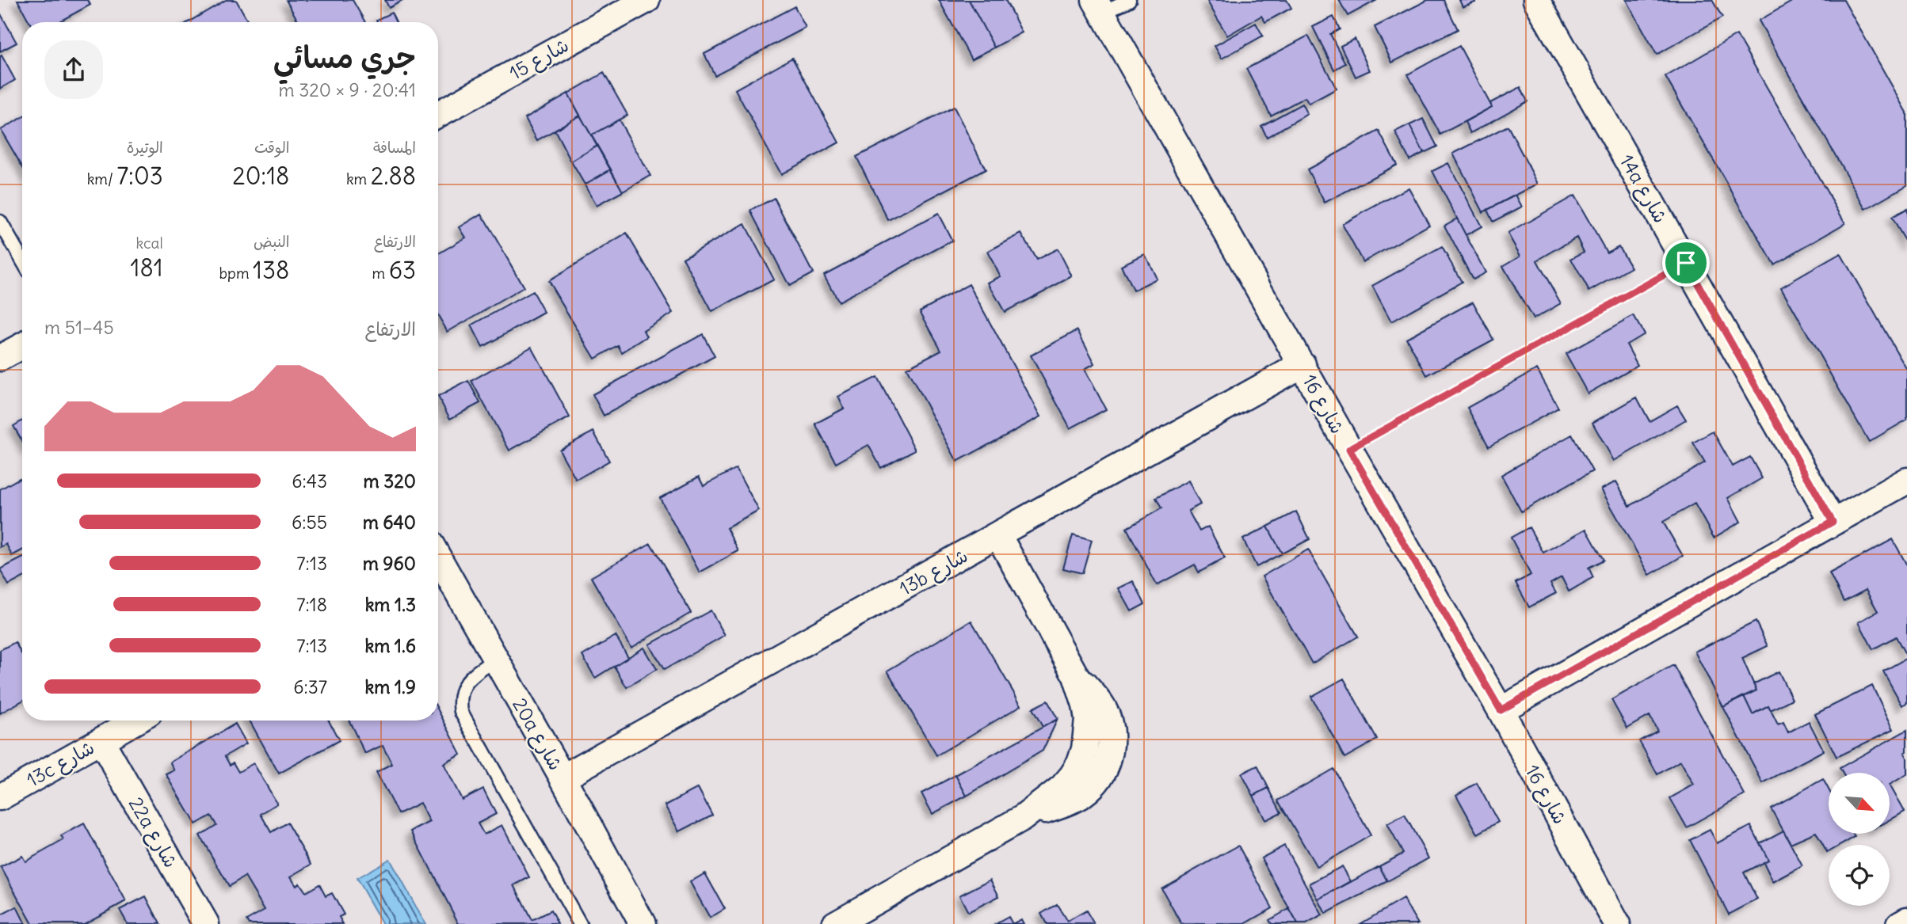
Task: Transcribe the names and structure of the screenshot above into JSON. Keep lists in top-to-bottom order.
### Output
{
  "streets": {
    "street": [
      "شارع 15",
      "14a شارع",
      "شارع 16",
      "13b شارع",
      "20a شارع",
      "13c شارع",
      "22a شارع"
    ]
  },
  "crossings": [
    ["شارع 16", "13b شارع"],
    ["13b شارع", "20a شارع"],
    ["13c شارع", "22a شارع"]
  ],
  "north": "bottom right",
  "page": {
    "heading": ["جري مسائي", "20:41 · 9 × 320 m"],
    "stats": [
      ["المسافة", "2.88 km"],
      ["الوقت", "20:18"],
      ["الوتيرة", "7:03 /km"],
      ["الارتفاع", "63 m"],
      ["النبض", "138 bpm"],
      ["kcal", "181"]
    ],
    "chart": ["الارتفاع", "45–51 m"],
    "list": [
      {
        "name": "320 m",
        "note": "6:43"
      },
      {
        "name": "640 m",
        "note": "6:55"
      },
      {
        "name": "960 m",
        "note": "7:13"
      },
      {
        "name": "1.3 km",
        "note": "7:18"
      },
      {
        "name": "1.6 km",
        "note": "7:13"
      },
      {
        "name": "1.9 km",
        "note": "6:37"
      }
    ]
  }
}
